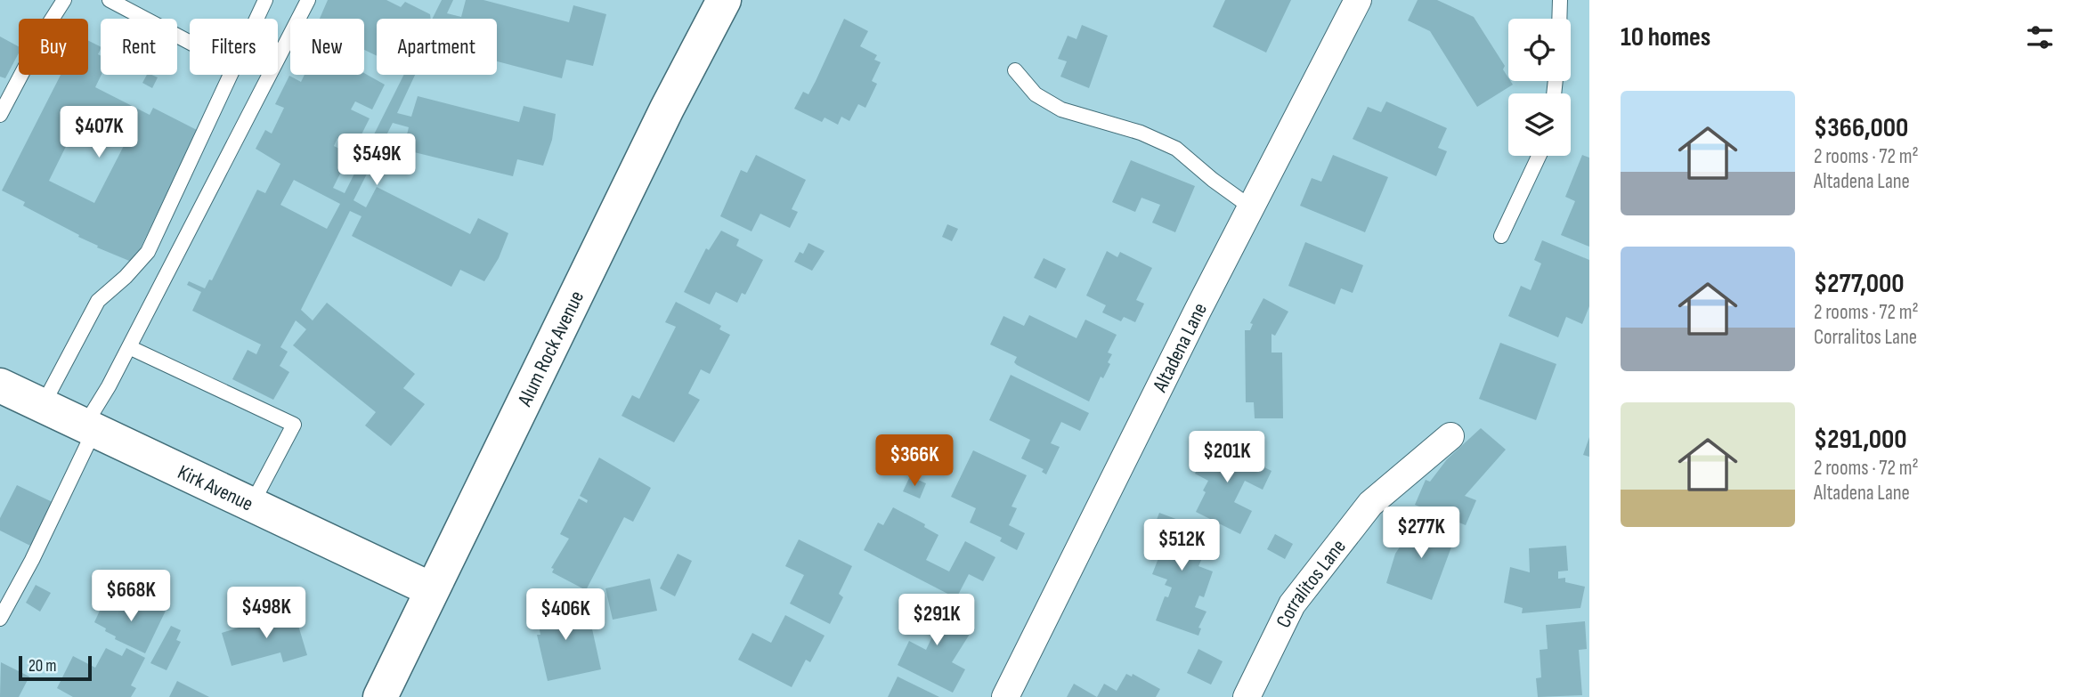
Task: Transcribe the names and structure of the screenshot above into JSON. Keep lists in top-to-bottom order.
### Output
{
  "streets": {
    "main road": ["Alum Rock Avenue", "Kirk Avenue"],
    "street": ["Altadena Lane", "Corralitos Lane"]
  },
  "crossings": [
    ["Alum Rock Avenue", "Kirk Avenue"]
  ],
  "scale_bar": "20 m",
  "page": {
    "heading": "10 homes",
    "chip": [
      "Buy",
      "Rent",
      "Filters",
      "New",
      "Apartment"
    ],
    "list": [
      {
        "name": "$366,000",
        "note": "2 rooms · 72 m² · Altadena Lane"
      },
      {
        "name": "$277,000",
        "note": "2 rooms · 72 m² · Corralitos Lane"
      },
      {
        "name": "$291,000",
        "note": "2 rooms · 72 m² · Altadena Lane"
      }
    ],
    "price": [
      "$407K",
      "$549K",
      "$201K",
      "$366K",
      "$277K",
      "$512K",
      "$668K",
      "$498K",
      "$406K",
      "$291K"
    ],
    "scale": "20 m"
  }
}
